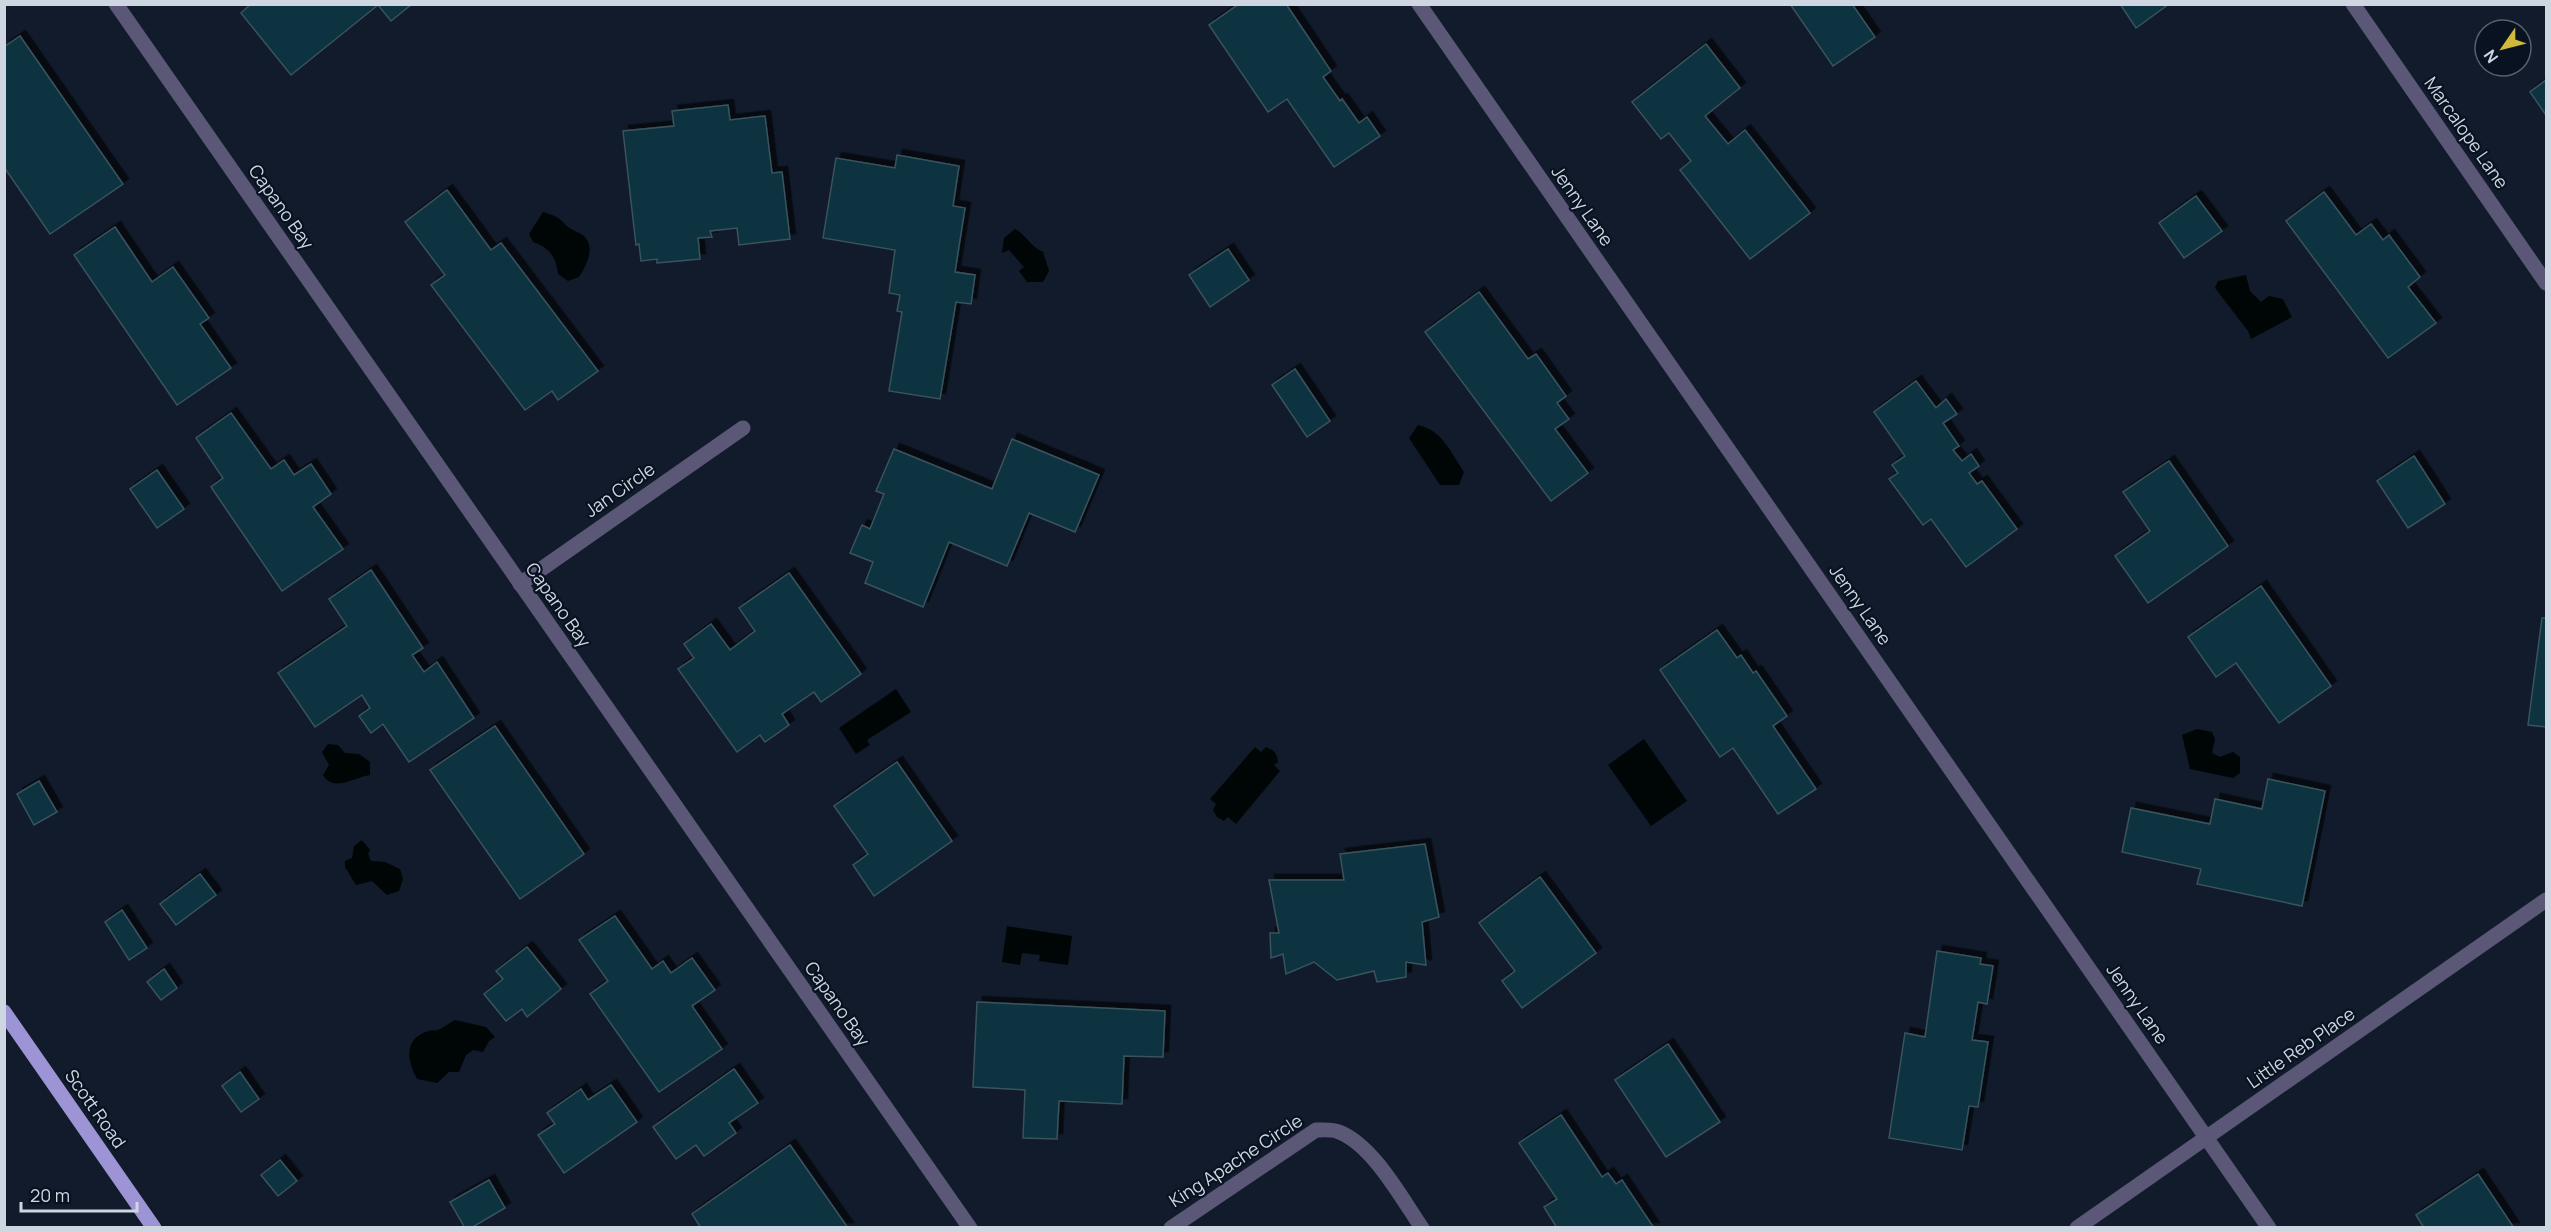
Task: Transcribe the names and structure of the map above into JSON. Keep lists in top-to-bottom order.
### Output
{
  "streets": {
    "main road": ["Scott Road"],
    "street": [
      "Marcalope Lane",
      "Jenny Lane",
      "Capano Bay",
      "Jan Circle",
      "Little Reb Place",
      "King Apache Circle"
    ]
  },
  "crossings": [
    ["Jenny Lane", "Little Reb Place"],
    ["Capano Bay", "Jan Circle"]
  ],
  "scale_bar": "20 m",
  "north": "bottom left"
}
